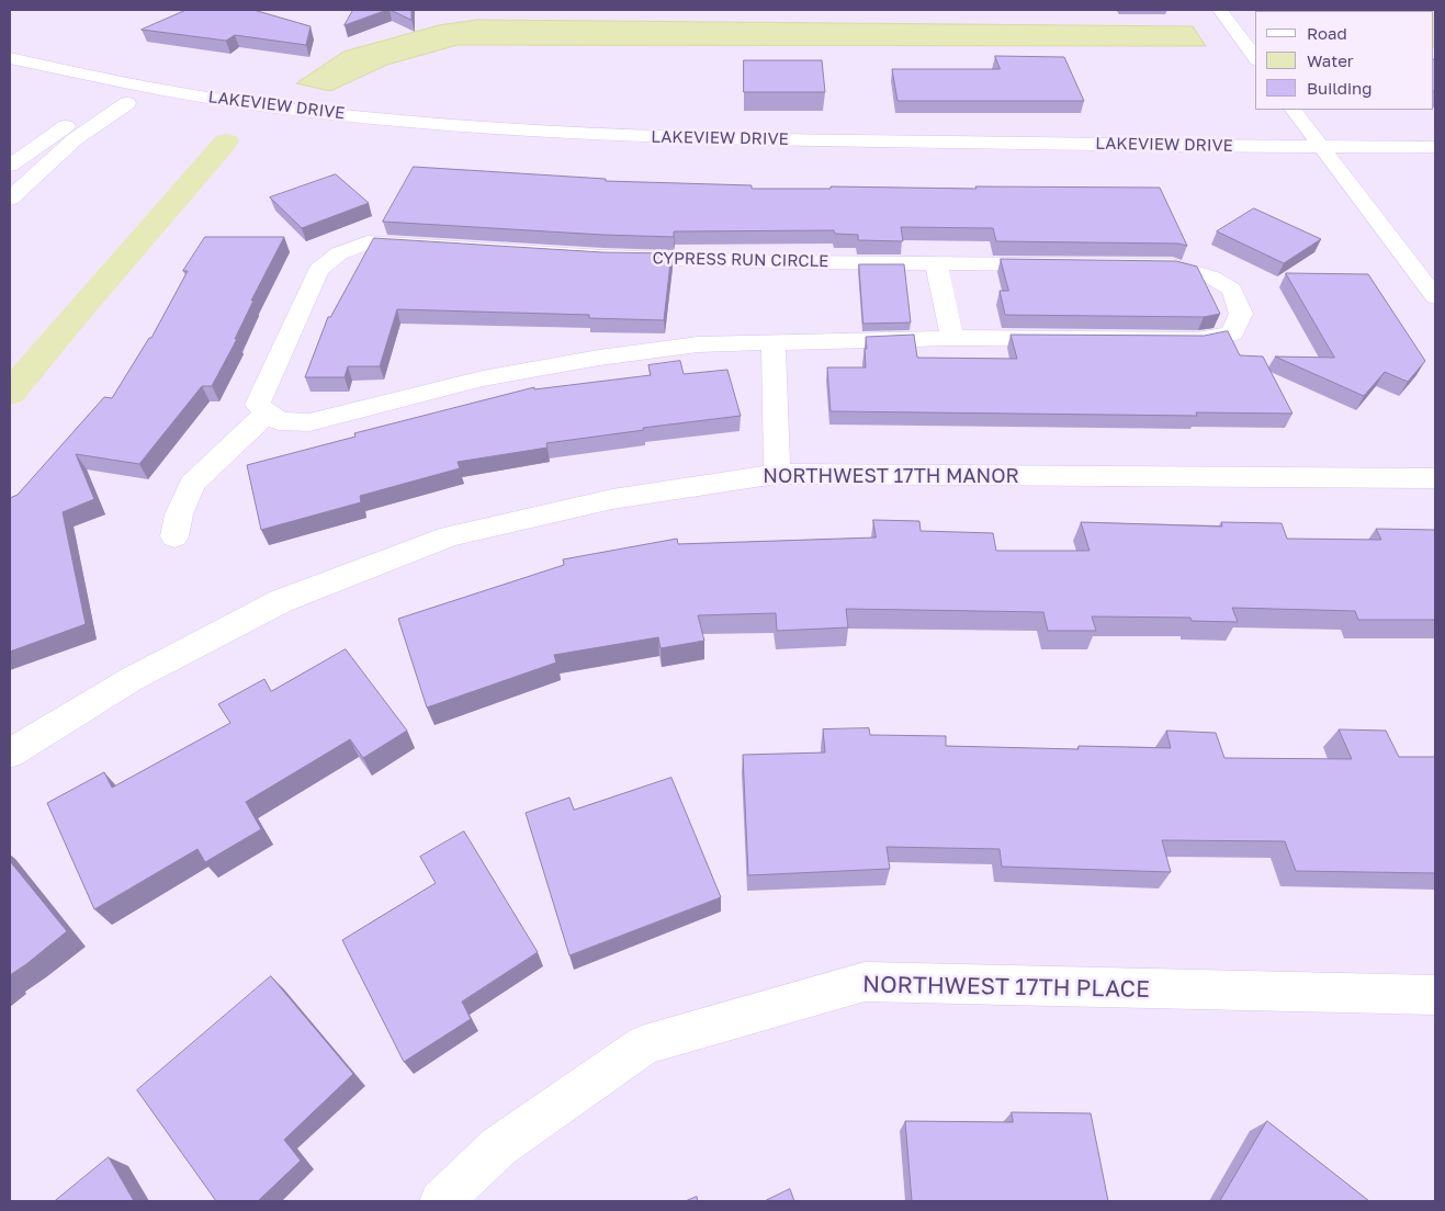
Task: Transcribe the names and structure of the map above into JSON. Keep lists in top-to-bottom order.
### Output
{
  "streets": {
    "street": [
      "LAKEVIEW DRIVE",
      "CYPRESS RUN CIRCLE",
      "NORTHWEST 17TH MANOR",
      "NORTHWEST 17TH PLACE"
    ]
  },
  "legend": ["Road", "Water", "Building"]
}
